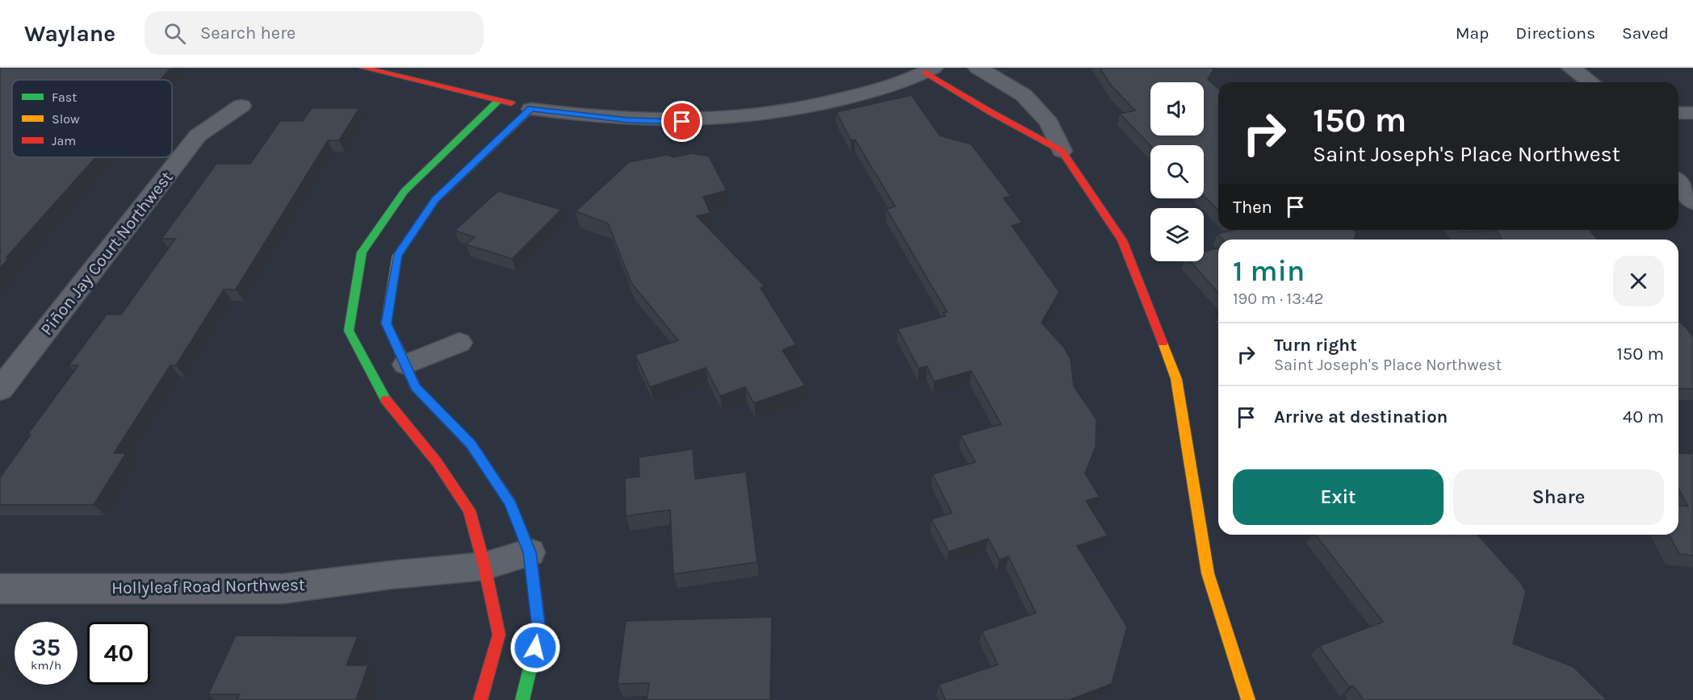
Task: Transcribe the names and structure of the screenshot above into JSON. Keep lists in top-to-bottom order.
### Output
{
  "streets": {
    "street": ["Piñon Jay Court Northwest", "Hollyleaf Road Northwest"]
  },
  "legend": ["Fast", "Slow", "Jam"],
  "page": {
    "header": "Waylane",
    "search": "Search here",
    "nav": ["Map", "Directions", "Saved"],
    "turn": ["150 m", "Saint Joseph's Place Northwest"],
    "then": "Then",
    "heading": ["1 min", "190 m · 13:42"],
    "list": [
      {
        "name": "Turn right",
        "note": "Saint Joseph's Place Northwest",
        "value": "150 m"
      },
      {
        "name": "Arrive at destination",
        "value": "40 m"
      }
    ],
    "buttons": ["Exit", "Share"],
    "speed": "35 km/h",
    "limit": "40"
  }
}
